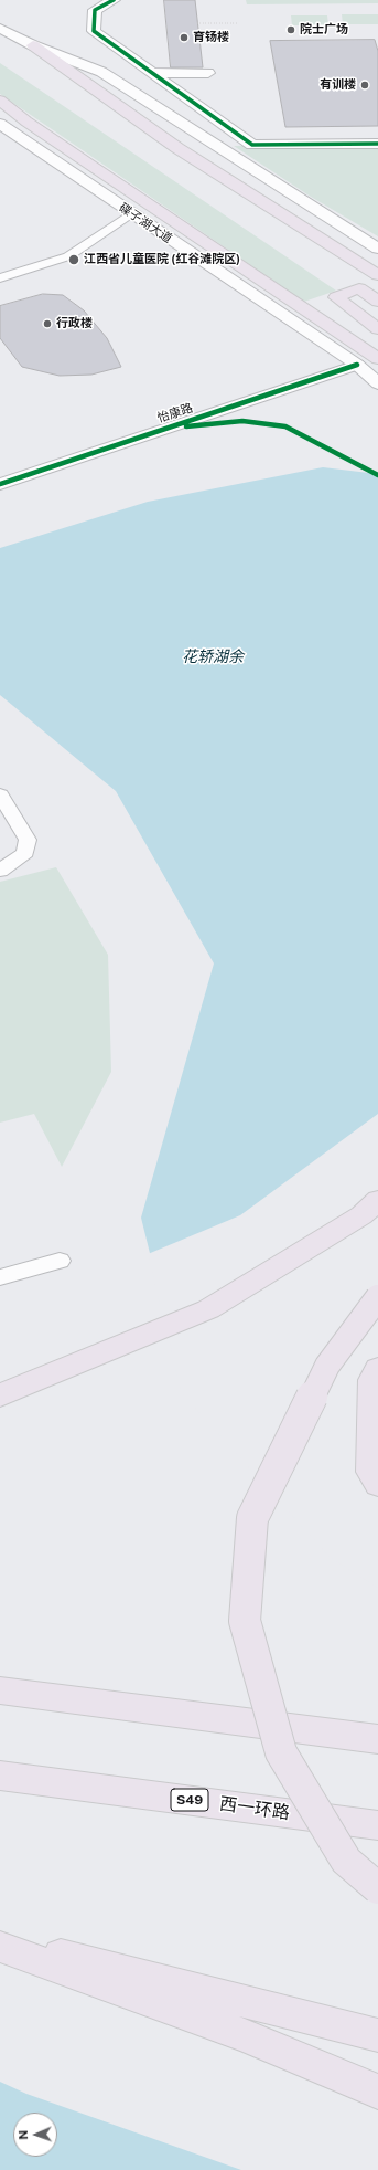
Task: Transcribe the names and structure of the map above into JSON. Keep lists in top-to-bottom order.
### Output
{
  "streets": {
    "highway": ["S49", "西一环路"],
    "main road": ["碟子湖大道", "怡康路"]
  },
  "crossings": [
    ["碟子湖大道", "怡康路"]
  ],
  "water": ["花轿湖余"],
  "places": [
    "院士广场",
    "育钖楼",
    "有训楼",
    "江西省儿童医院 (红谷滩院区)",
    "行政楼"
  ],
  "north": "left"
}
